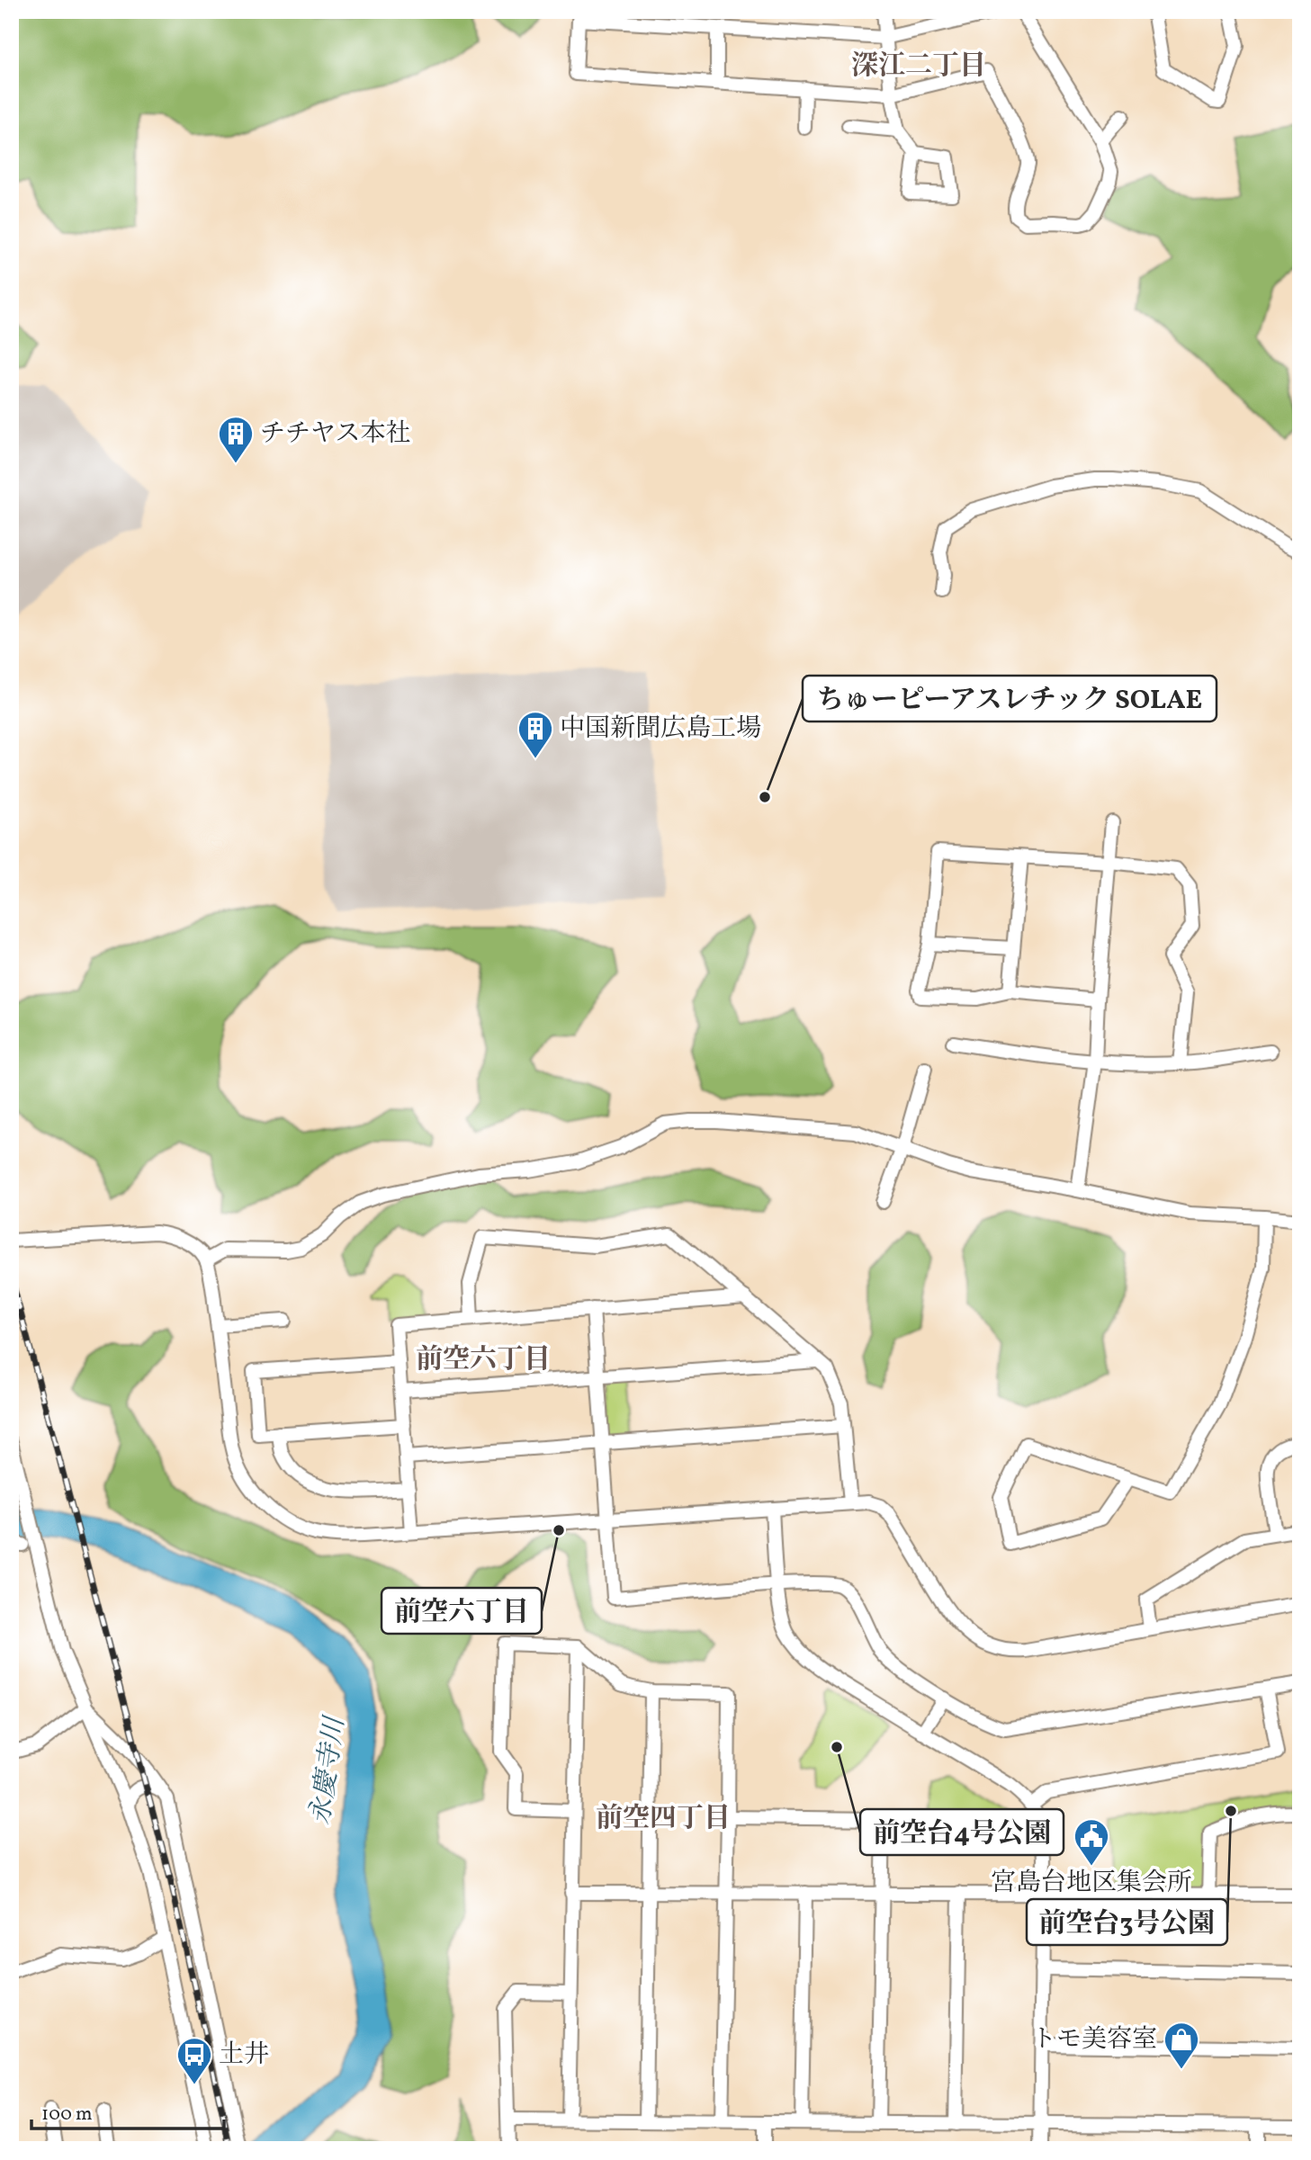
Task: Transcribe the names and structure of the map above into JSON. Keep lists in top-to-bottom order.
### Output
{
  "districts": ["深江二丁目", "前空六丁目", "前空四丁目"],
  "water": ["永慶寺川"],
  "places": {
    "building": ["チチヤス本社", "中国新聞広島工場"],
    "other": [
      "ちゅーピーアスレチック SOLAE",
      "前空六丁目",
      "前空台4号公園",
      "前空台3号公園"
    ],
    "public building": ["宮島台地区集会所"],
    "shop": ["トモ美容室"],
    "bus stop": ["土井"]
  },
  "scale_bar": "100 m"
}
